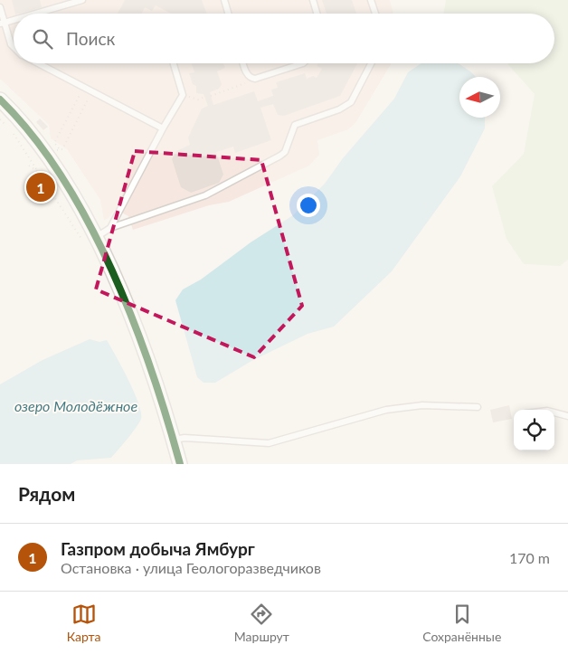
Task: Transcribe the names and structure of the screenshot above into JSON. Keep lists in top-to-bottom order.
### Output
{
  "water": ["озеро Молодёжное"],
  "north": "left",
  "page": {
    "search": "Поиск",
    "pins": "1",
    "heading": "Рядом",
    "list": [
      {
        "mark": "1",
        "name": "Газпром добыча Ямбург",
        "note": "Остановка · улица Геологоразведчиков",
        "value": "170 m"
      }
    ],
    "nav": ["Карта", "Маршрут", "Сохранённые"]
  }
}
